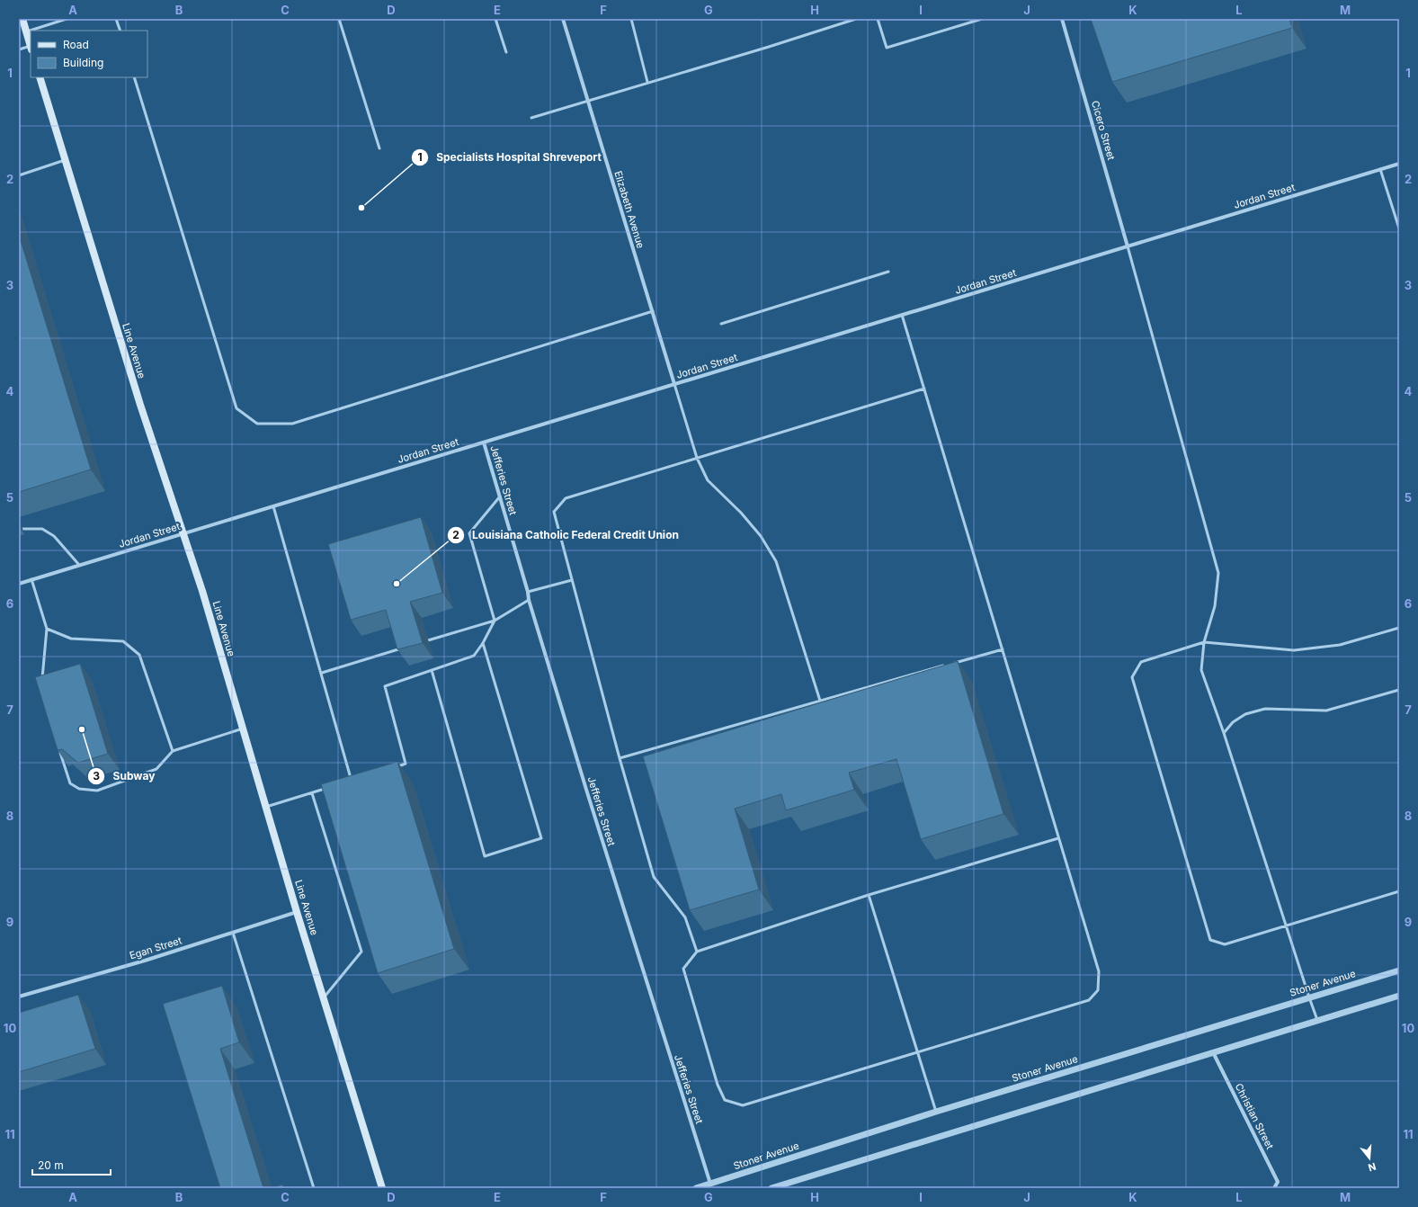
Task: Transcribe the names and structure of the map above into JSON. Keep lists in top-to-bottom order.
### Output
{
  "streets": {
    "main road": ["Line Avenue"],
    "street": [
      "Cicero Street",
      "Jordan Street",
      "Elizabeth Avenue",
      "Jefferies Street",
      "Egan Street",
      "Stoner Avenue",
      "Christian Street"
    ]
  },
  "crossings": [
    ["Cicero Street", "Jordan Street"],
    ["Jordan Street", "Elizabeth Avenue"],
    ["Jordan Street", "Line Avenue"],
    ["Jordan Street", "Jefferies Street"],
    ["Line Avenue", "Egan Street"],
    ["Jefferies Street", "Stoner Avenue"]
  ],
  "places": ["Specialists Hospital Shreveport", "Louisiana Catholic Federal Credit Union", "Subway"],
  "legend": ["Road", "Building"],
  "scale_bar": "20 m",
  "north": "bottom",
  "grid": {
    "columns": [
      "A",
      "B",
      "C",
      "D",
      "E",
      "F",
      "G",
      "H",
      "I",
      "J",
      "K",
      "L",
      "M"
    ],
    "rows": [
      "1",
      "2",
      "3",
      "4",
      "5",
      "6",
      "7",
      "8",
      "9",
      "10",
      "11"
    ]
  }
}
